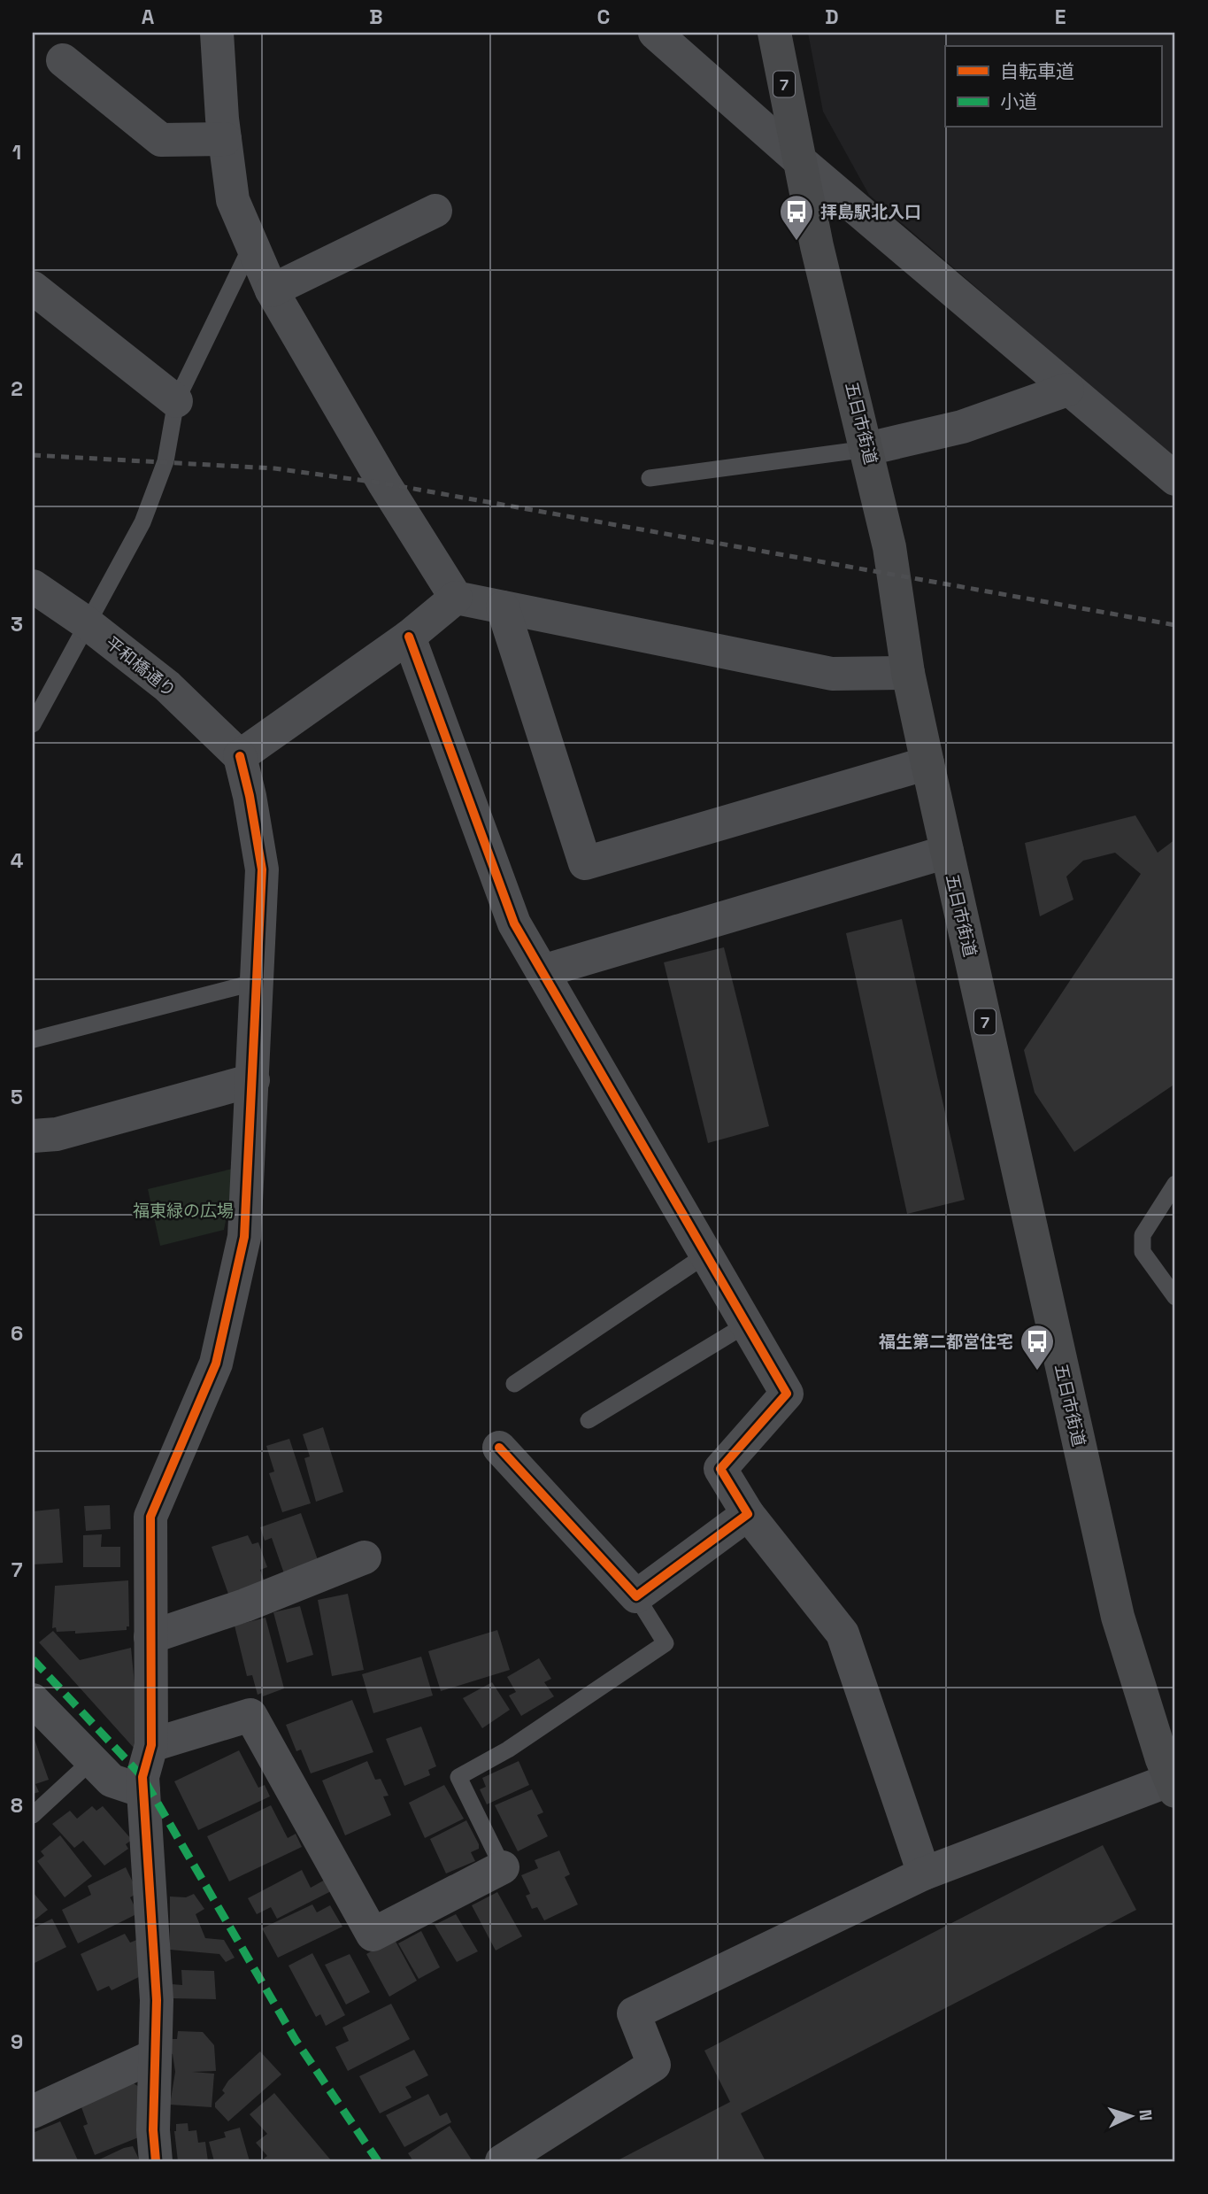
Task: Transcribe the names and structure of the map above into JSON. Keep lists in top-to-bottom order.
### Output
{
  "streets": {
    "main road": ["7", "五日市街道"],
    "street": ["平和橋通り"]
  },
  "parks": ["福東緑の広場"],
  "places": {
    "bus stop": ["拝島駅北入口", "福生第二都営住宅"]
  },
  "legend": ["自転車道", "小道"],
  "north": "right",
  "grid": {
    "columns": [
      "A",
      "B",
      "C",
      "D",
      "E"
    ],
    "rows": [
      "1",
      "2",
      "3",
      "4",
      "5",
      "6",
      "7",
      "8",
      "9"
    ]
  }
}
